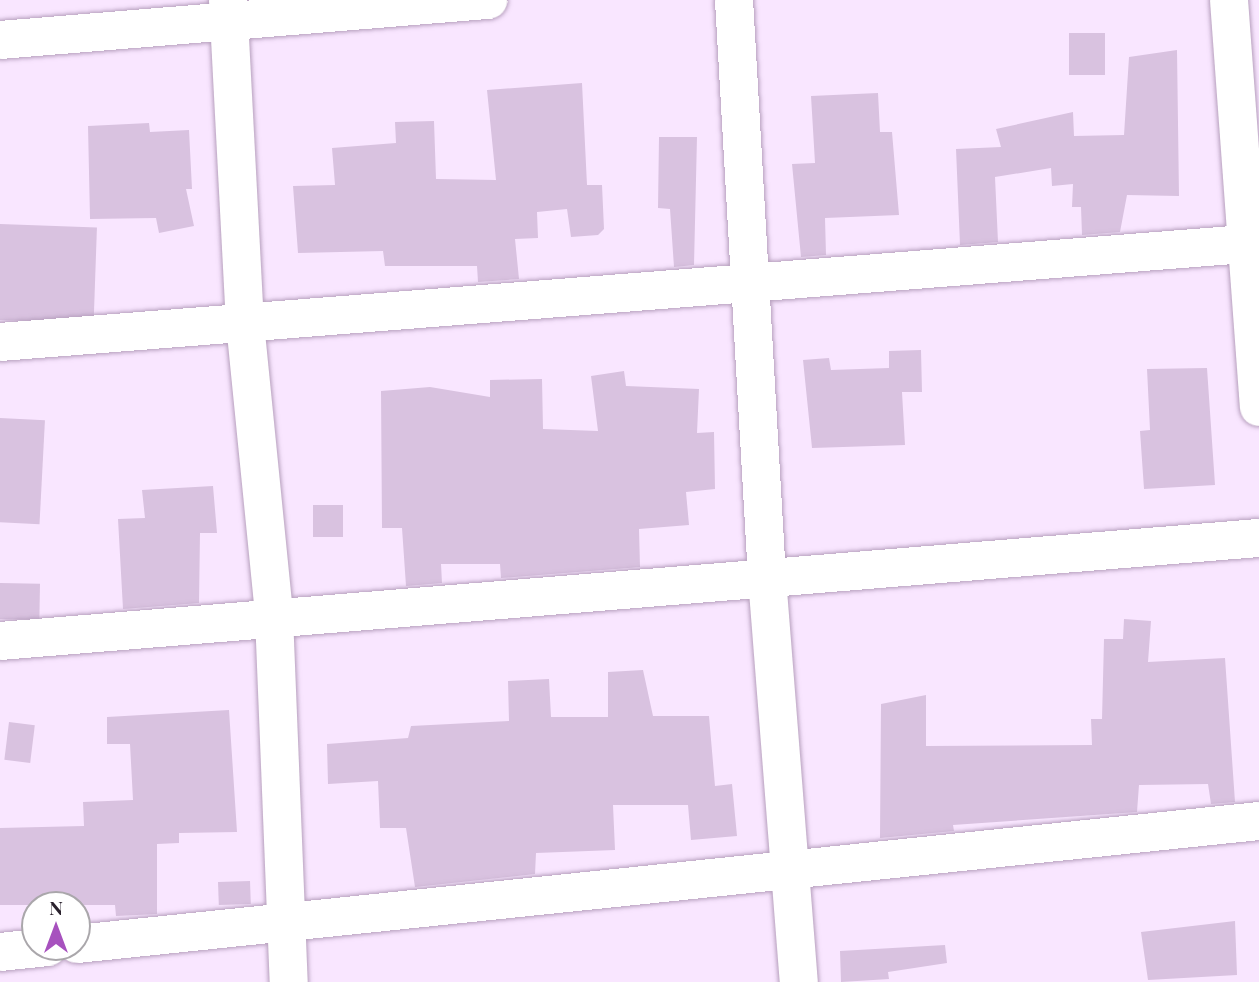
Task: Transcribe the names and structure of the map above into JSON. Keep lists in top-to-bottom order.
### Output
{
  "north": "top"
}
